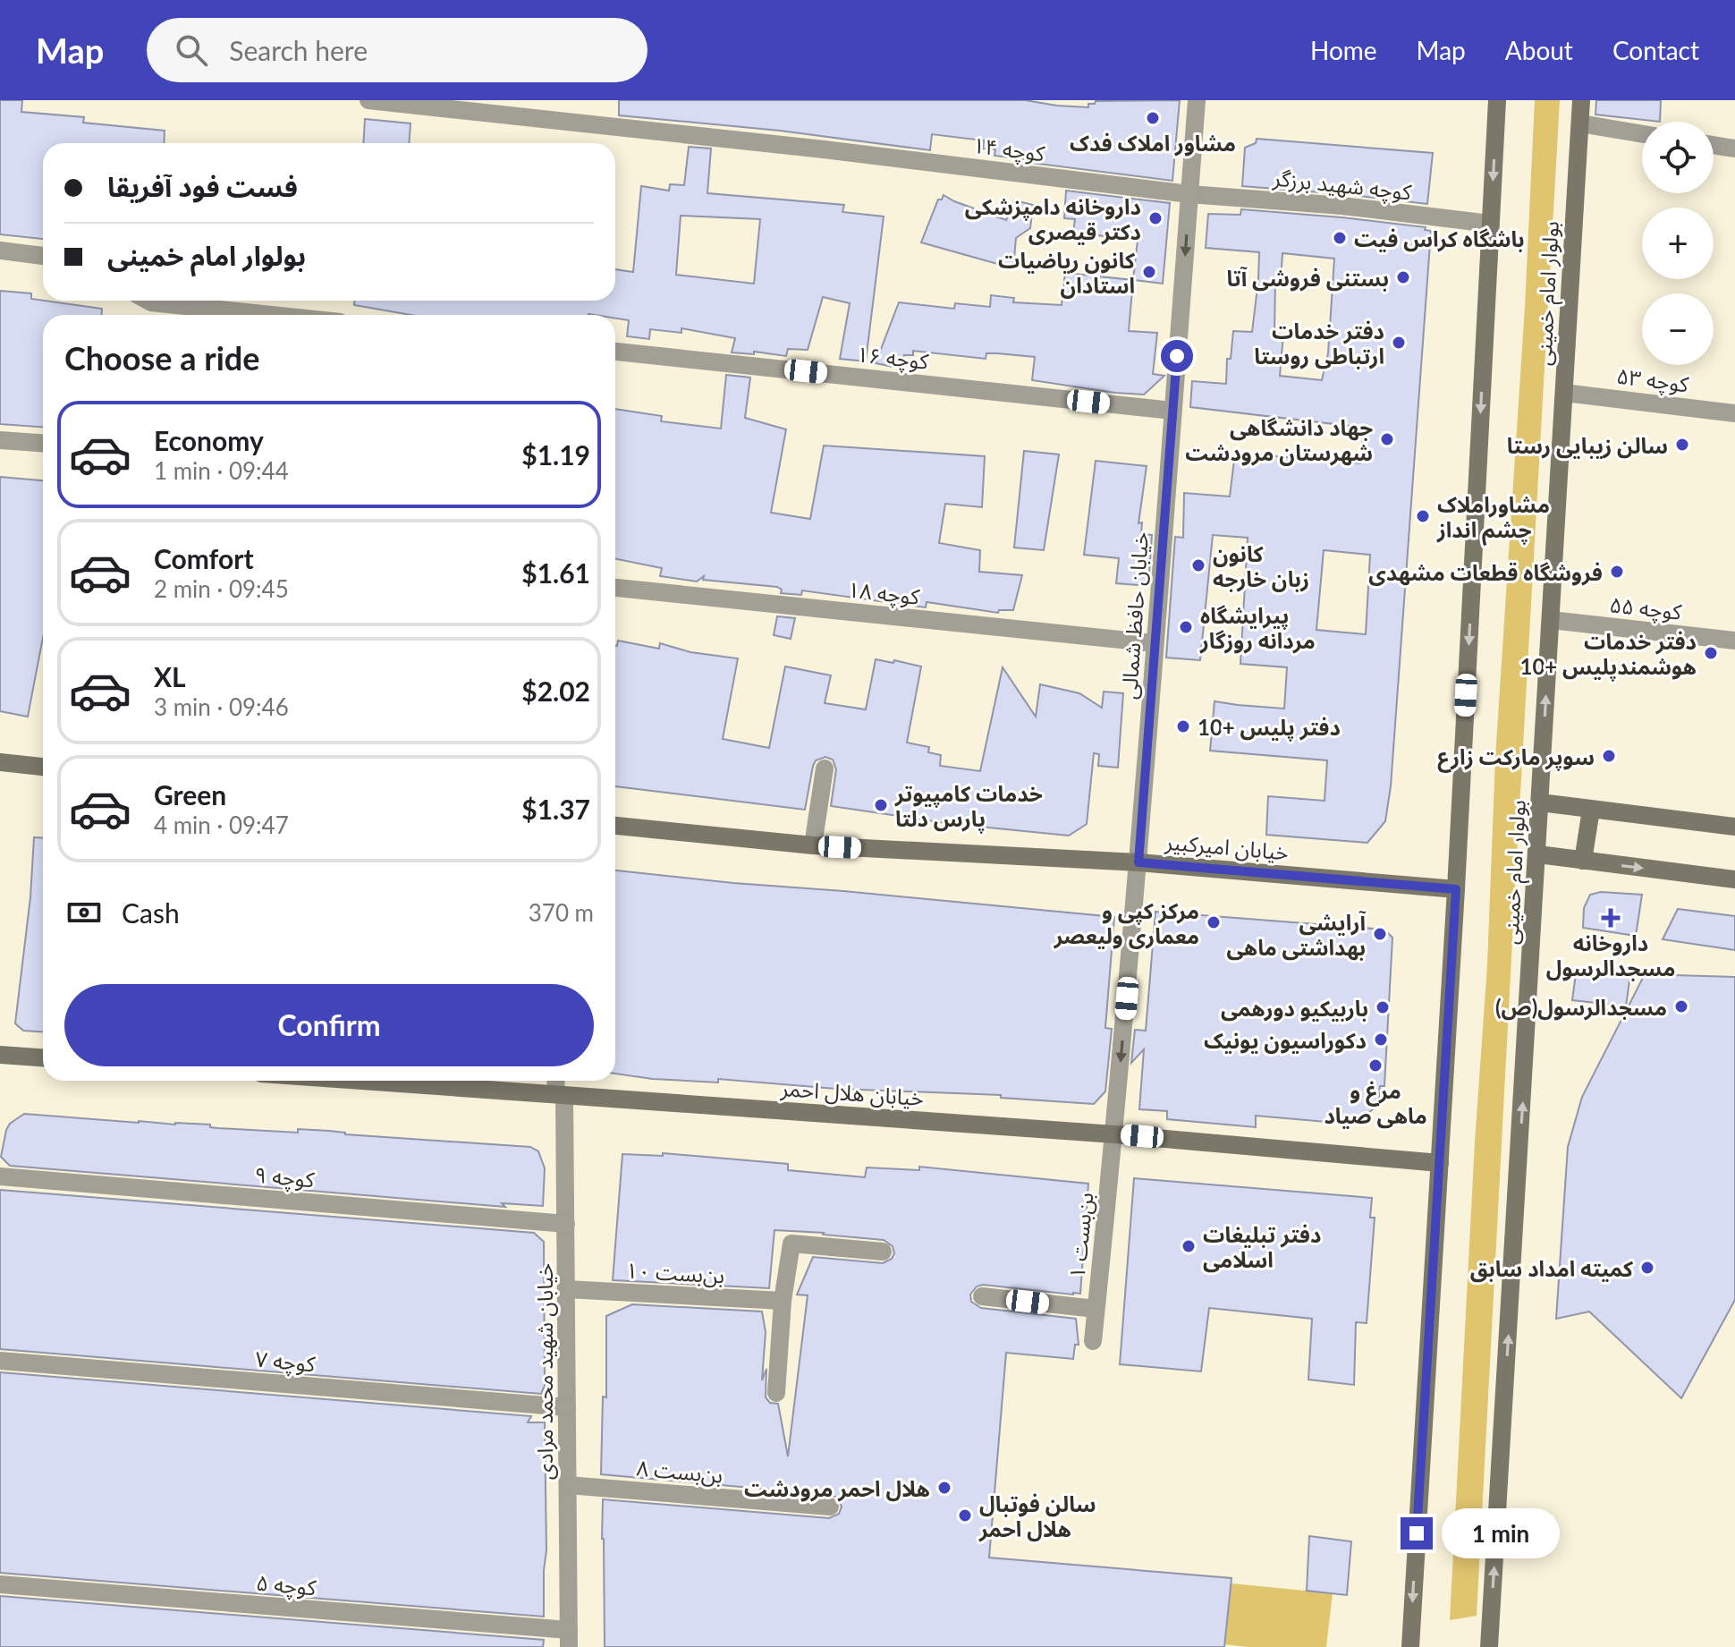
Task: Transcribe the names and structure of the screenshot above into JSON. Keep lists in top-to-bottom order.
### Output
{
  "streets": {
    "main road": ["بولوار امام خمینی", "خیابان امیرکبیر", "خیابان هلال احمر"],
    "street": [
      "کوچه ۱۴",
      "کوچه شهید برزگر",
      "کوچه ۱۶",
      "کوچه ۵۳",
      "کوچه ۱۸",
      "کوچه ۵۵",
      "خیابان حافظ شمالی",
      "کوچه ۹",
      "بن‌بست ۱",
      "بن‌بست ۱۰",
      "کوچه ۷",
      "خیابان شهید محمد مرادی",
      "بن‌بست ۸",
      "کوچه ۵"
    ]
  },
  "crossings": [
    ["کوچه ۱۴", "کوچه شهید برزگر"],
    ["کوچه ۱۴", "خیابان حافظ شمالی"],
    ["کوچه شهید برزگر", "خیابان حافظ شمالی"],
    ["بولوار امام خمینی", "کوچه ۵۳"],
    ["بولوار امام خمینی", "کوچه ۵۵"],
    ["کوچه ۱۶", "خیابان حافظ شمالی"],
    ["کوچه ۱۸", "خیابان حافظ شمالی"],
    ["خیابان حافظ شمالی", "خیابان امیرکبیر"],
    ["خیابان حافظ شمالی", "خیابان هلال احمر"],
    ["خیابان حافظ شمالی", "بن‌بست ۱"],
    ["خیابان هلال احمر", "بن‌بست ۱"],
    ["خیابان هلال احمر", "خیابان شهید محمد مرادی"],
    ["کوچه ۹", "خیابان شهید محمد مرادی"],
    ["بن‌بست ۱۰", "خیابان شهید محمد مرادی"],
    ["کوچه ۷", "خیابان شهید محمد مرادی"],
    ["خیابان شهید محمد مرادی", "بن‌بست ۸"],
    ["خیابان شهید محمد مرادی", "کوچه ۵"]
  ],
  "one_way": ["خیابان حافظ شمالی"],
  "places": {
    "other": [
      "مشاور املاک فدک",
      "داروخانه دامپزشکی دکتر قیصری",
      "باشگاه کراس فیت",
      "کانون ریاضیات استادان",
      "بستنی فروشی آتا",
      "دفتر خدمات ارتباطی روستا",
      "جهاد دانشگاهی شهرستان مرودشت",
      "سالن زیبایی رستا",
      "مشاوراملاک چشم انداز",
      "کانون زبان خارجه",
      "فروشگاه قطعات مشهدی",
      "پیرایشگاه مردانه روزگار",
      "دفتر خدمات هوشمندپلیس +10",
      "دفتر پلیس +10",
      "سوپر مارکت زارع",
      "خدمات کامپیوتر پارس دلتا",
      "مرکز کپی و معماری ولیعصر",
      "آرایشی بهداشتی ماهی",
      "مسجدالرسول(ص)",
      "باربیکیو دورهمی",
      "دکوراسیون یونیک",
      "مرغ و ماهی صیاد",
      "دفتر تبلیغات اسلامی",
      "کمیته امداد سابق",
      "هلال احمر مرودشت",
      "سالن فوتبال هلال احمر"
    ],
    "health": ["داروخانه مسجدالرسول"]
  },
  "page": {
    "header": "Map",
    "search": "Search here",
    "nav": [
      "Home",
      "Map",
      "About",
      "Contact"
    ],
    "map_buttons": ["+", "−"],
    "banner": ["فست فود آفریقا", "بولوار امام خمینی"],
    "heading": "Choose a ride",
    "list": [
      {
        "name": "Economy",
        "note": "1 min · 09:44",
        "value": "$1.19"
      },
      {
        "name": "Comfort",
        "note": "2 min · 09:45",
        "value": "$1.61"
      },
      {
        "name": "XL",
        "note": "3 min · 09:46",
        "value": "$2.02"
      },
      {
        "name": "Green",
        "note": "4 min · 09:47",
        "value": "$1.37"
      }
    ],
    "pay": ["Cash", "370 m"],
    "buttons": "Confirm",
    "bubble": "1 min"
  }
}
